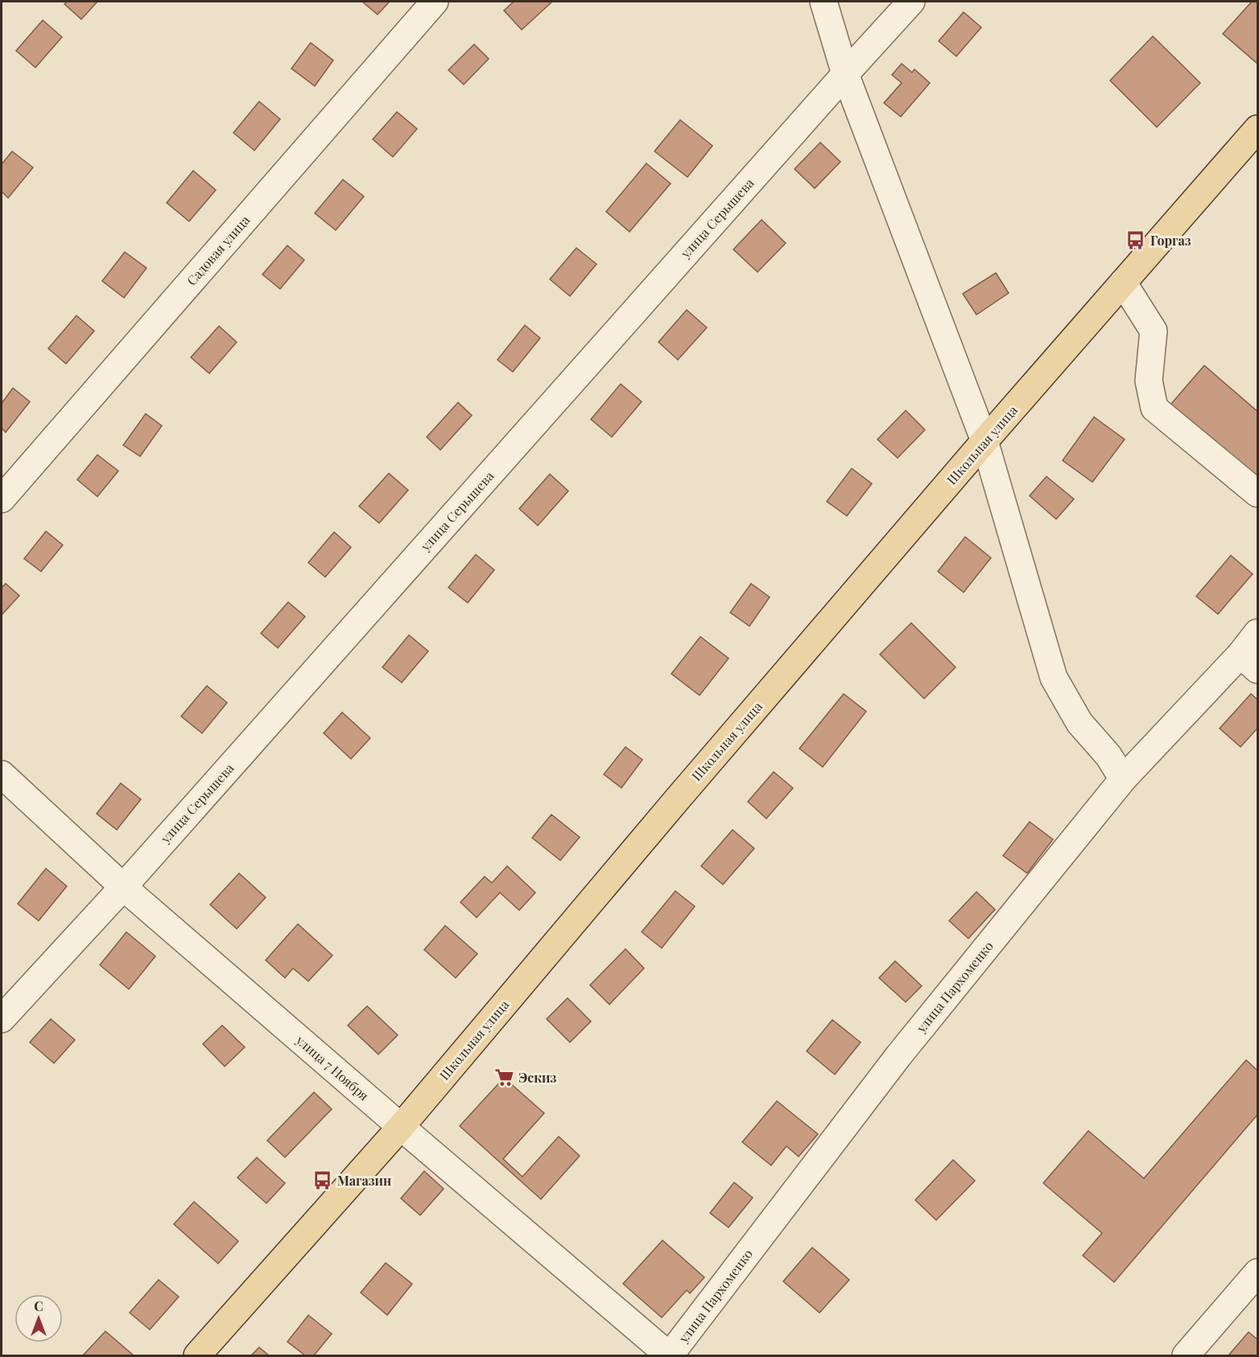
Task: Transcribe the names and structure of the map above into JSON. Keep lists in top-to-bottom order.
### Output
{
  "streets": {
    "main road": ["Школьная улица"],
    "street": [
      "улица Серышева",
      "Садовая улица",
      "улица Пархоменко",
      "улица 7 Ноября"
    ]
  },
  "crossings": [
    ["улица Серышева", "улица 7 Ноября"],
    ["Школьная улица", "улица 7 Ноября"],
    ["улица Пархоменко", "улица 7 Ноября"]
  ],
  "places": {
    "bus stop": ["Горгаз", "Магазин"],
    "supermarket": ["Эскиз"]
  },
  "north": "top"
}
